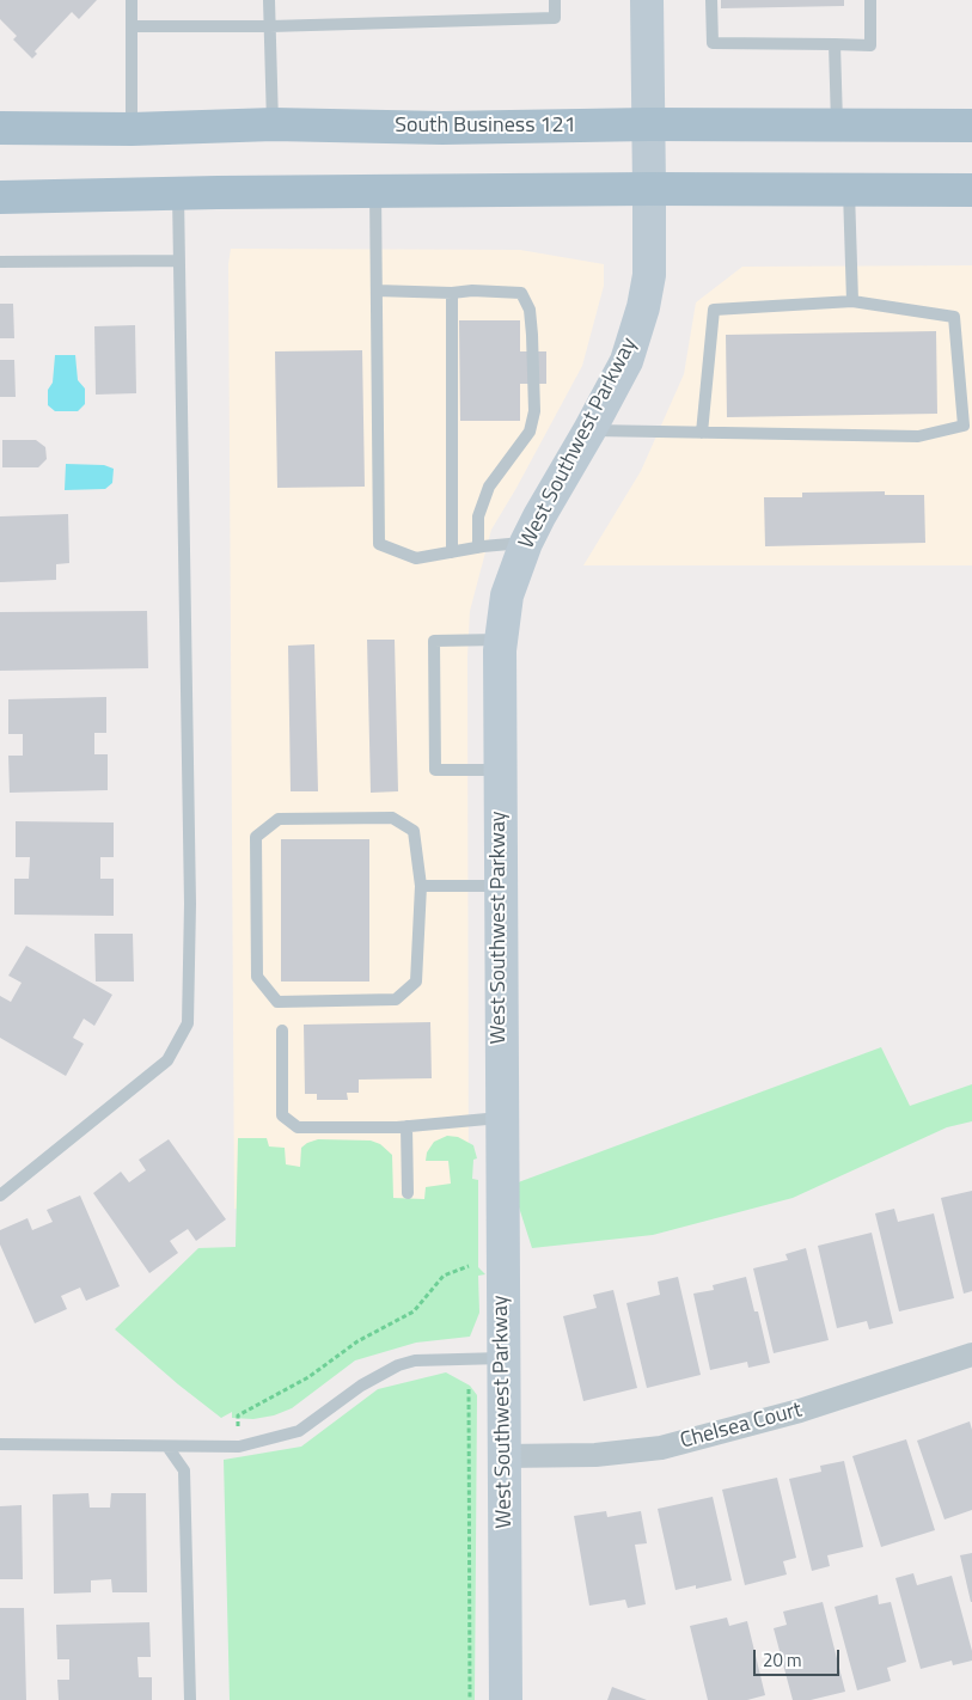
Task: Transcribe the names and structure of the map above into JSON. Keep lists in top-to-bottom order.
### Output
{
  "streets": {
    "main road": ["South Business 121"],
    "street": ["West Southwest Parkway", "Chelsea Court"]
  },
  "crossings": [
    ["South Business 121", "West Southwest Parkway"],
    ["West Southwest Parkway", "Chelsea Court"]
  ],
  "scale_bar": "20 m"
}
